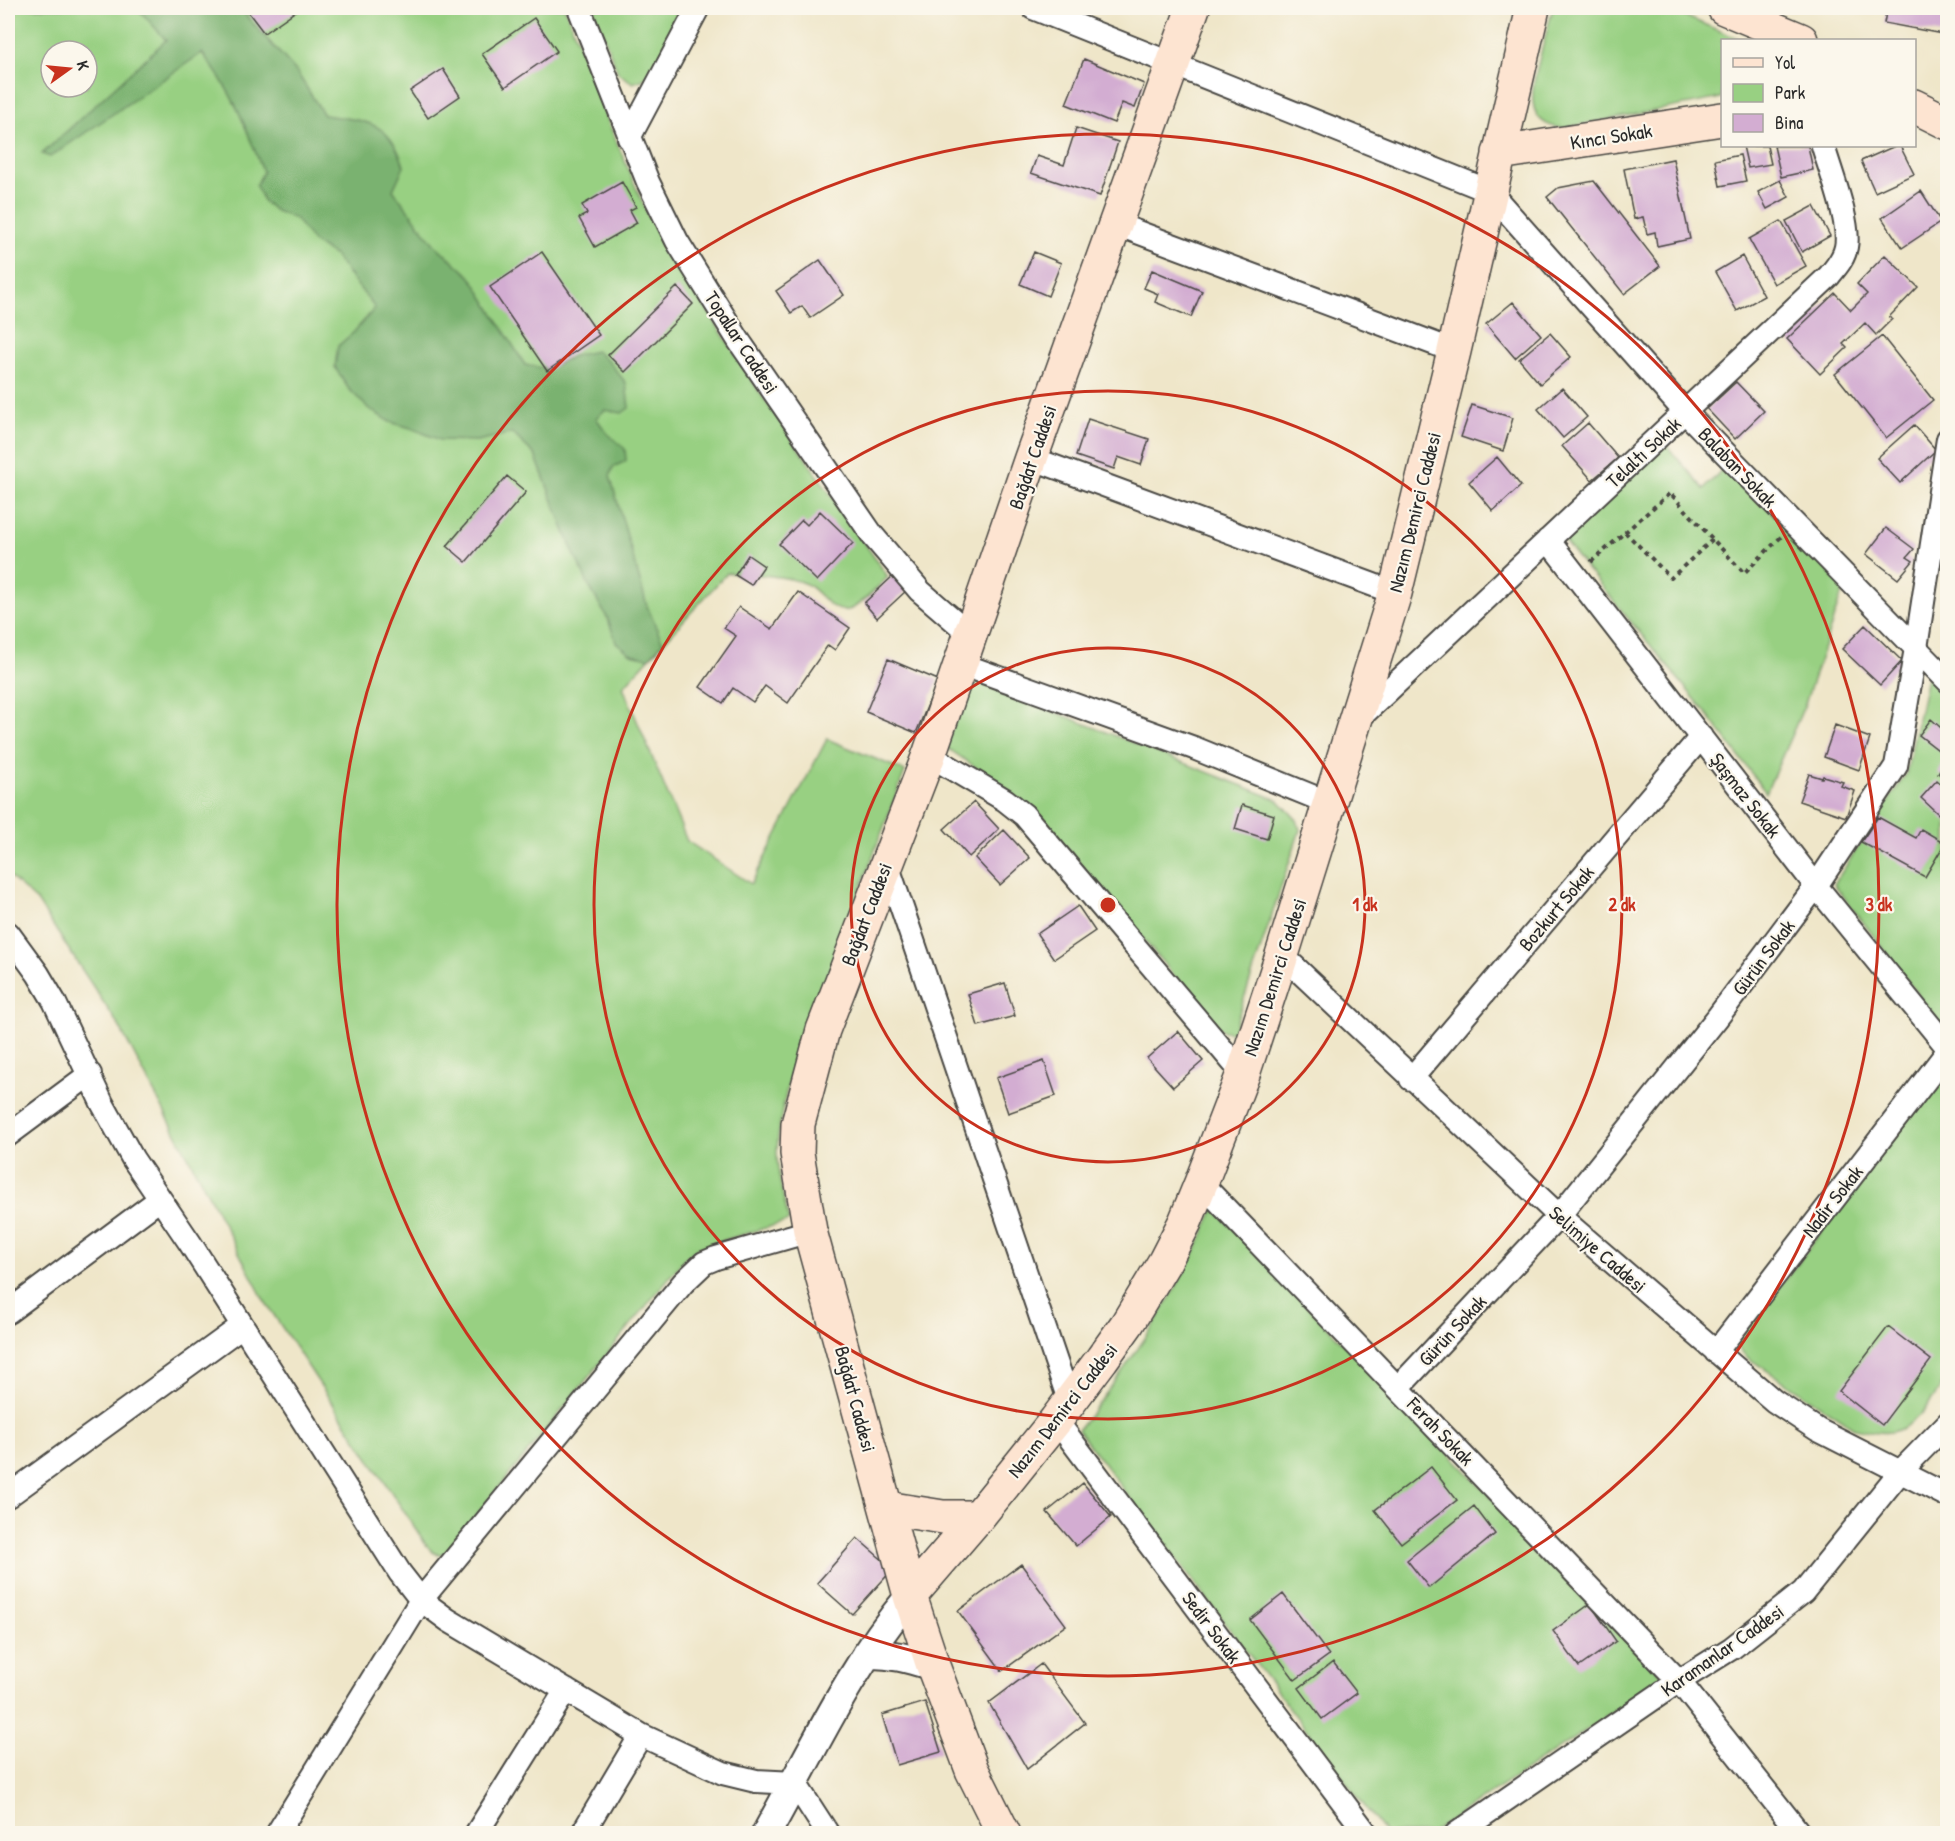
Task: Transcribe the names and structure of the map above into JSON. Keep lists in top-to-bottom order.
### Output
{
  "streets": {
    "main road": ["Kıncı Sokak", "Bağdat Caddesi", "Nazım Demirci Caddesi"],
    "street": [
      "Topallar Caddesi",
      "Telaltı Sokak",
      "Balaban Sokak",
      "Şaşmaz Sokak",
      "Bozkurt Sokak",
      "Gürün Sokak",
      "Nadir Sokak",
      "Selimiye Caddesi",
      "Ferah Sokak",
      "Sedir Sokak",
      "Karamanlar Caddesi"
    ]
  },
  "crossings": [
    ["Kıncı Sokak", "Nazım Demirci Caddesi"],
    ["Topallar Caddesi", "Bağdat Caddesi"],
    ["Telaltı Sokak", "Balaban Sokak"],
    ["Telaltı Sokak", "Nazım Demirci Caddesi"],
    ["Telaltı Sokak", "Şaşmaz Sokak"],
    ["Bağdat Caddesi", "Nazım Demirci Caddesi"],
    ["Bağdat Caddesi", "Sedir Sokak"],
    ["Balaban Sokak", "Nazım Demirci Caddesi"],
    ["Balaban Sokak", "Gürün Sokak"],
    ["Nazım Demirci Caddesi", "Selimiye Caddesi"],
    ["Nazım Demirci Caddesi", "Ferah Sokak"],
    ["Nazım Demirci Caddesi", "Sedir Sokak"],
    ["Şaşmaz Sokak", "Bozkurt Sokak"],
    ["Şaşmaz Sokak", "Gürün Sokak"],
    ["Şaşmaz Sokak", "Nadir Sokak"],
    ["Bozkurt Sokak", "Selimiye Caddesi"],
    ["Gürün Sokak", "Selimiye Caddesi"],
    ["Gürün Sokak", "Ferah Sokak"],
    ["Nadir Sokak", "Selimiye Caddesi"],
    ["Selimiye Caddesi", "Karamanlar Caddesi"],
    ["Ferah Sokak", "Karamanlar Caddesi"]
  ],
  "legend": ["Yol", "Park", "Bina"],
  "north": "right",
  "rings": ["1 dk", "2 dk", "3 dk"]
}
